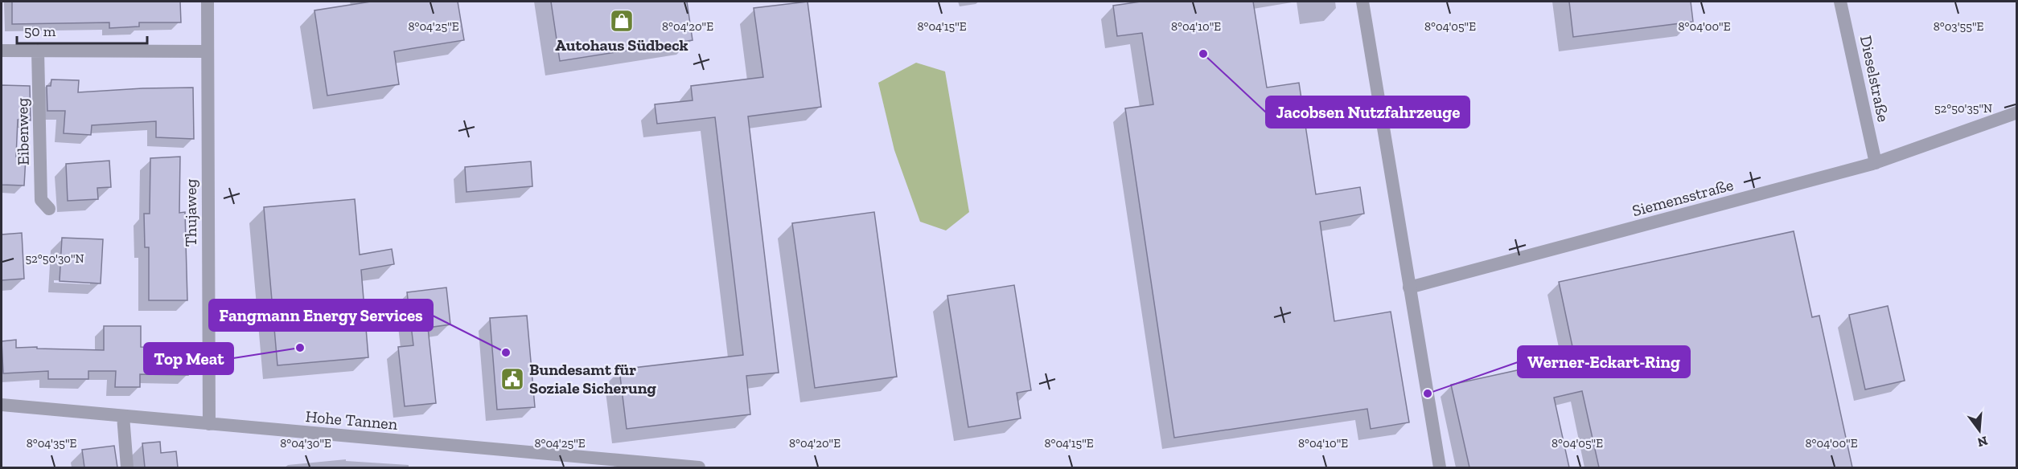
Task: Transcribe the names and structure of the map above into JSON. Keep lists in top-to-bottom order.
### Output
{
  "streets": {
    "street": [
      "Dieselstraße",
      "Eibenweg",
      "Siemensstraße",
      "Thujaweg",
      "Hohe Tannen"
    ]
  },
  "crossings": [
    ["Dieselstraße", "Siemensstraße"],
    ["Thujaweg", "Hohe Tannen"]
  ],
  "places": {
    "shop": ["Autohaus Südbeck"],
    "other": [
      "Jacobsen Nutzfahrzeuge",
      "Top Meat",
      "Fangmann Energy Services",
      "Werner-Eckart-Ring"
    ],
    "public building": ["Bundesamt für Soziale Sicherung"]
  },
  "scale_bar": "50 m",
  "north": "bottom",
  "coordinates": [
    "8°04'25\"E",
    "8°04'20\"E",
    "8°04'15\"E",
    "8°04'10\"E",
    "8°04'05\"E",
    "8°04'00\"E",
    "8°03'55\"E",
    "52°50'35\"N",
    "52°50'30\"N",
    "8°04'35\"E",
    "8°04'30\"E"
  ]
}
